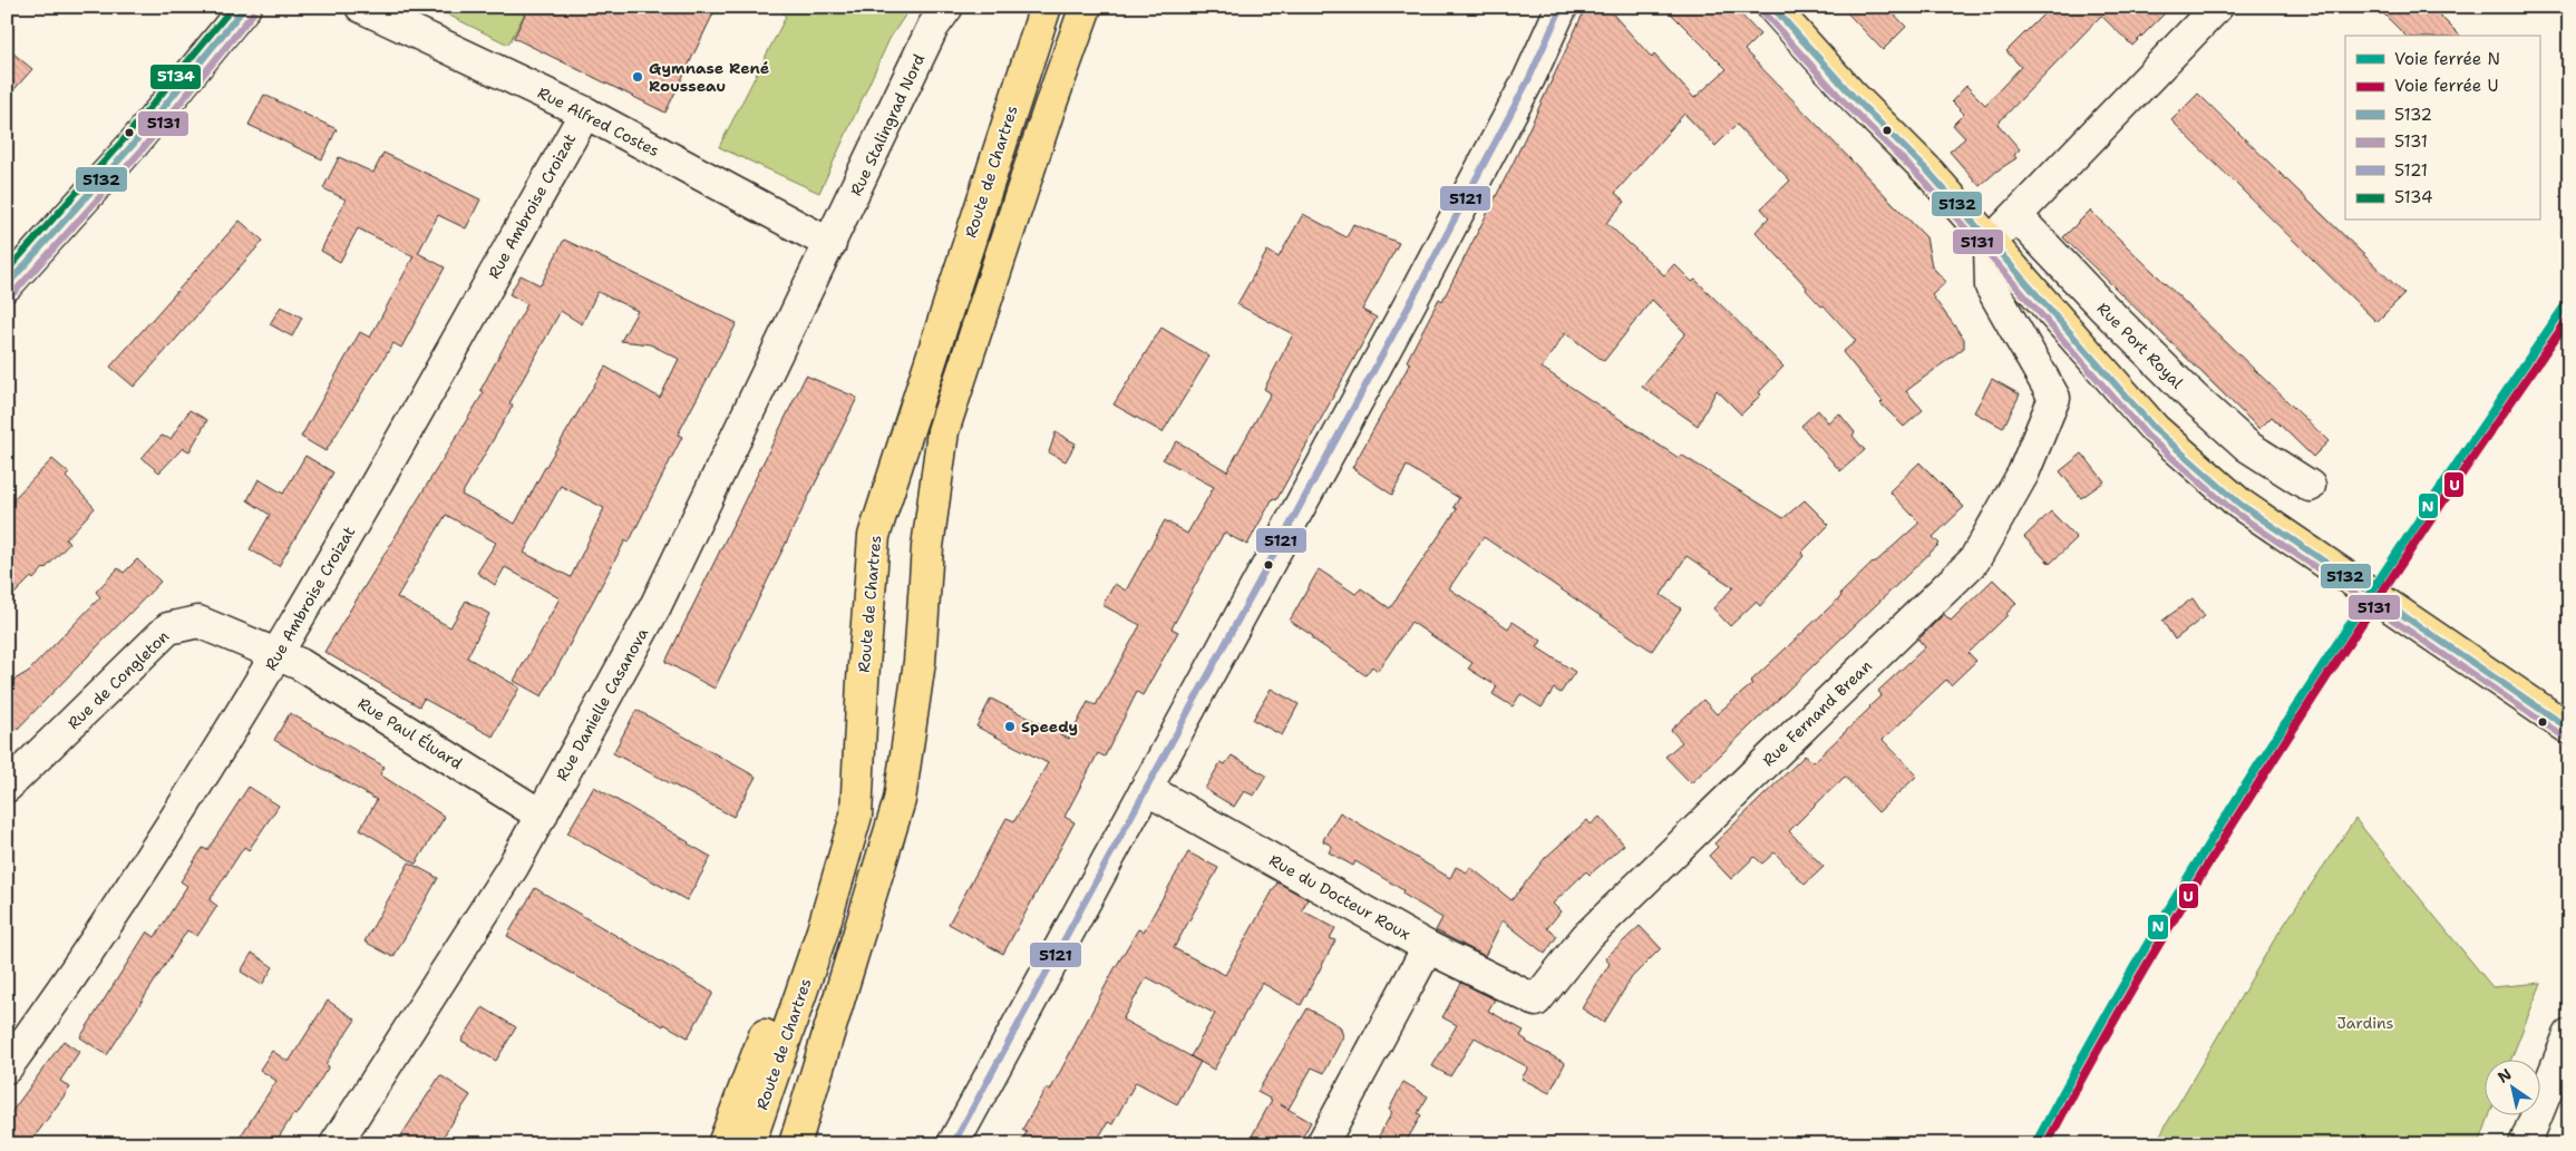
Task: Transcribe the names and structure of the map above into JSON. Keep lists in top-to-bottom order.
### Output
{
  "streets": {
    "main road": ["Route de Chartres"],
    "street": [
      "Rue Alfred Costes",
      "Rue Stalingrad Nord",
      "Rue Ambroise Croizat",
      "Rue Port Royal",
      "Rue de Congleton",
      "Rue Danielle Casanova",
      "Rue Fernand Brean",
      "Rue Paul Éluard",
      "Rue du Docteur Roux"
    ]
  },
  "crossings": [
    ["Rue Alfred Costes", "Rue Stalingrad Nord"],
    ["Rue Alfred Costes", "Rue Ambroise Croizat"],
    ["Rue Alfred Costes", "Rue Danielle Casanova"],
    ["Rue Stalingrad Nord", "Rue Danielle Casanova"],
    ["Rue Ambroise Croizat", "Rue de Congleton"],
    ["Rue Ambroise Croizat", "Rue Paul Éluard"],
    ["Rue de Congleton", "Rue Paul Éluard"],
    ["Rue Danielle Casanova", "Rue Paul Éluard"],
    ["Rue Fernand Brean", "Rue du Docteur Roux"]
  ],
  "parks": ["Jardins"],
  "places": ["Gymnase René Rousseau", "Speedy"],
  "lines": [
    "transit line 5132",
    "transit line 5121",
    "transit line 5134",
    "transit line 5131",
    "rail line N",
    "rail line U"
  ],
  "legend": [
    "Voie ferrée N",
    "Voie ferrée U",
    "5132",
    "5131",
    "5121",
    "5134"
  ],
  "north": "top left"
}
